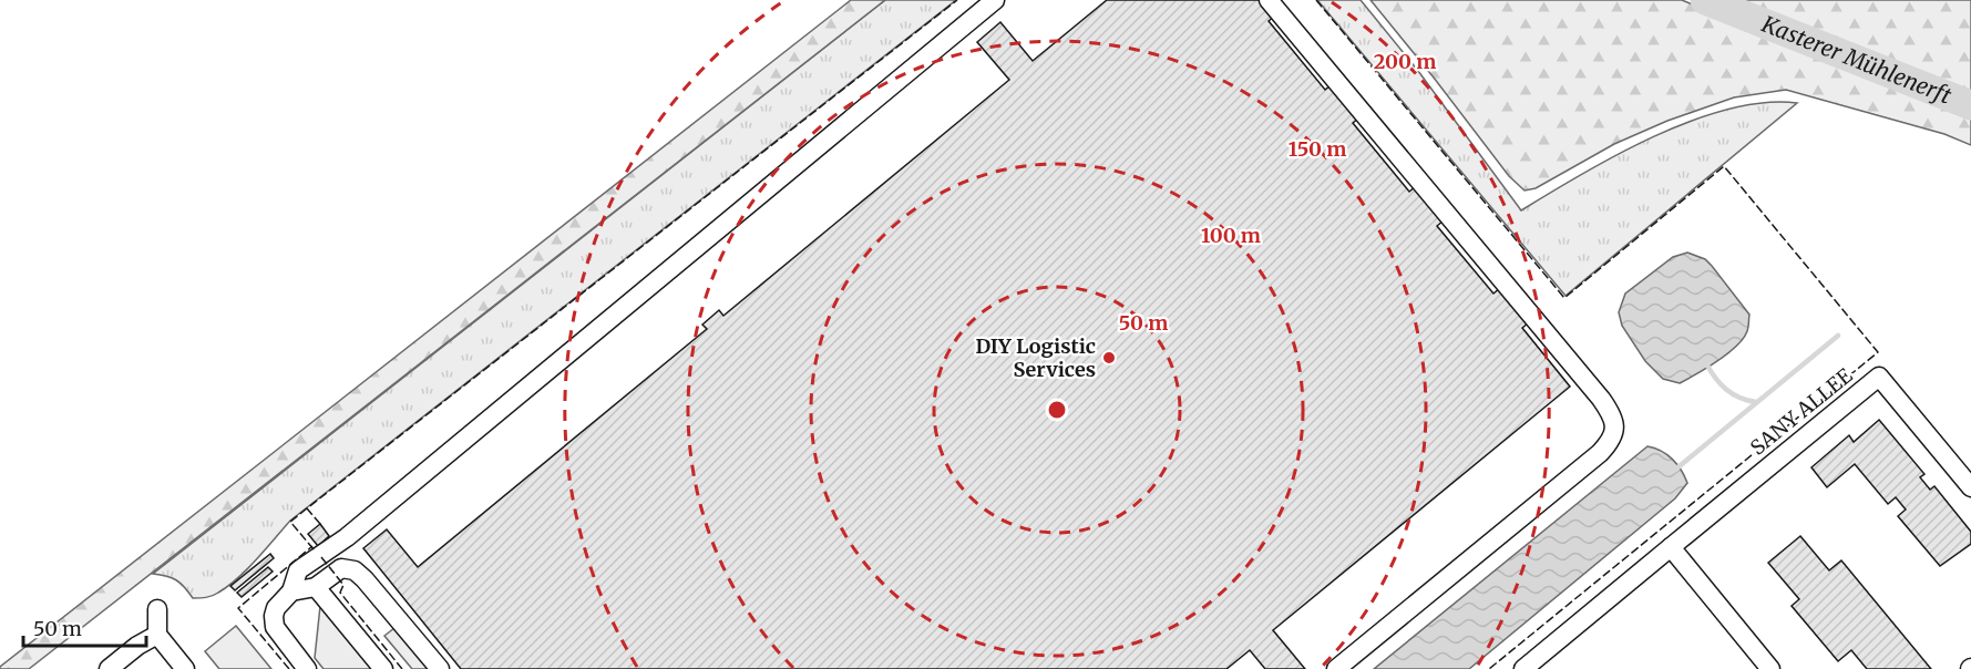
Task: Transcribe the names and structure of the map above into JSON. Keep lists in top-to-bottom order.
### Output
{
  "streets": {
    "street": ["SANY ALLEE"]
  },
  "water": ["Kasterer Mühlenerft"],
  "places": ["DIY Logistic Services"],
  "scale_bar": "50 m",
  "rings": [
    "200 m",
    "150 m",
    "100 m",
    "50 m"
  ]
}
